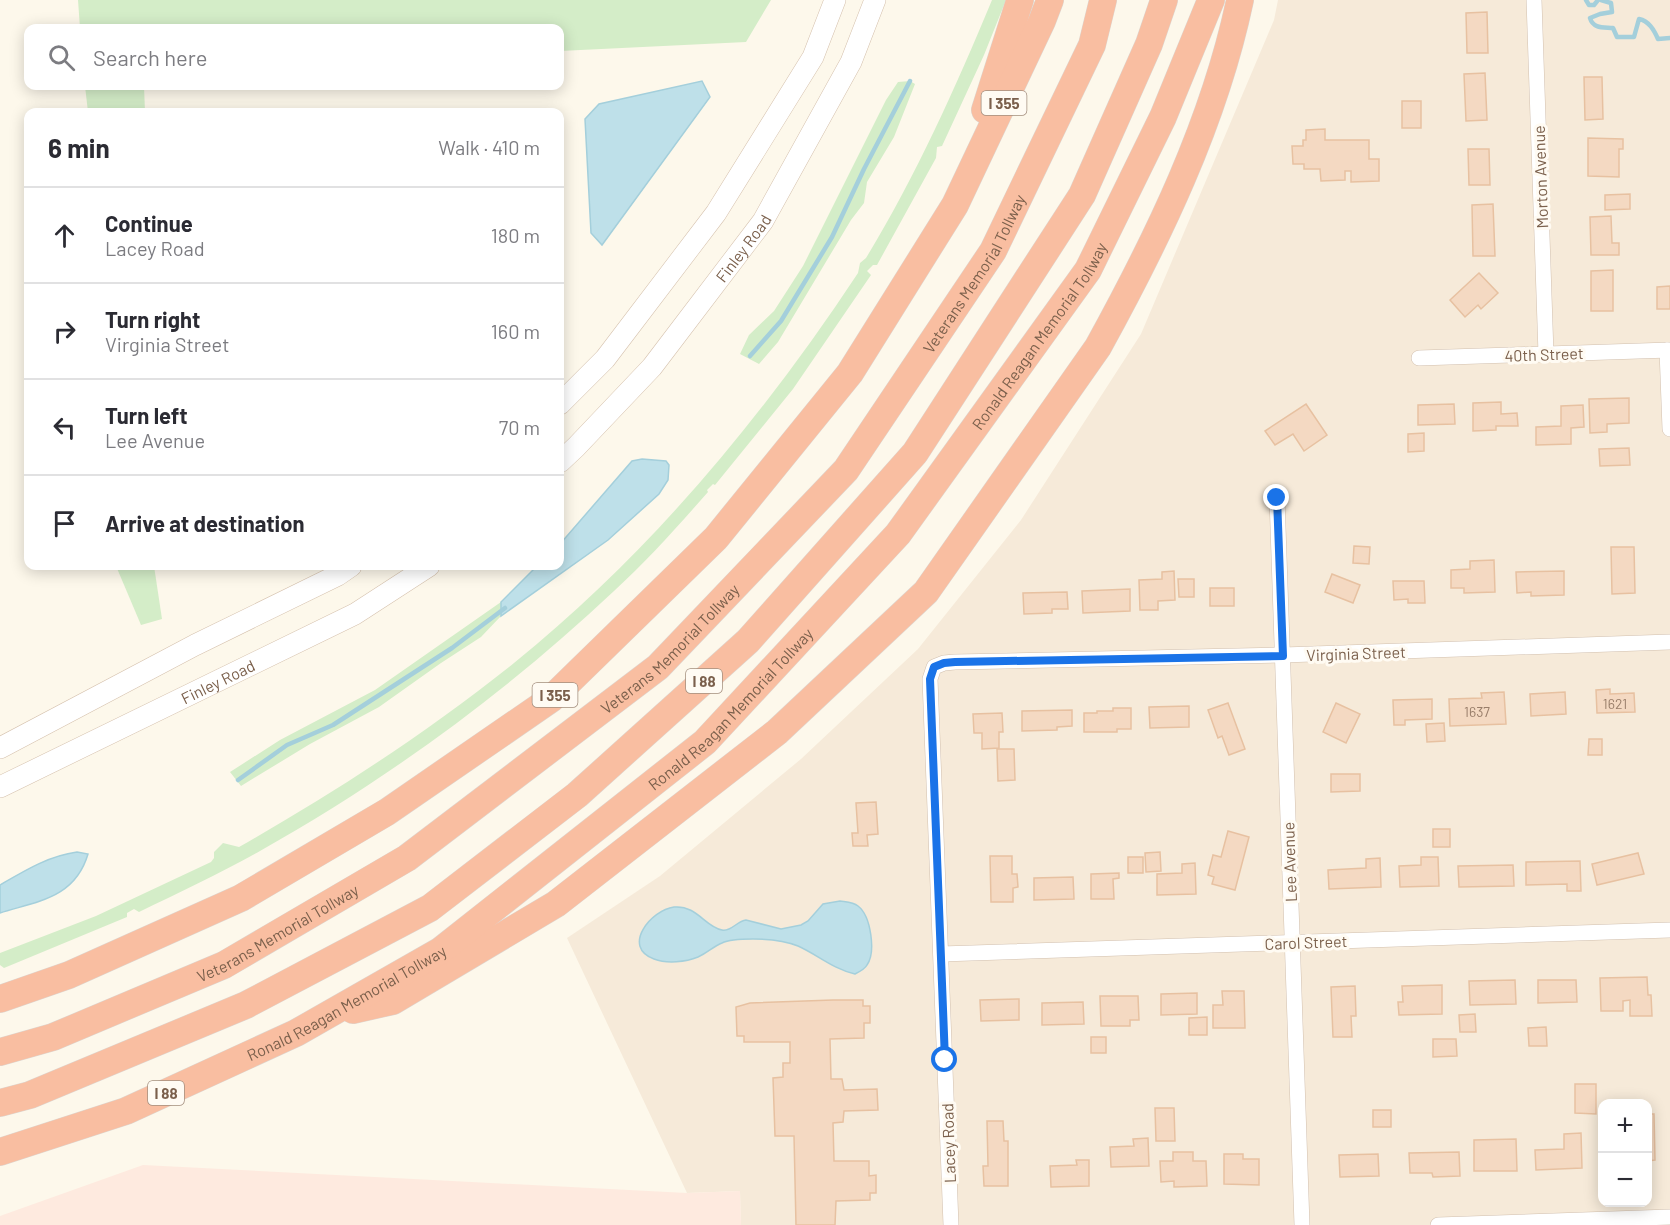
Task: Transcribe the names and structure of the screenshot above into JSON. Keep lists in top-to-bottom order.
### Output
{
  "streets": {
    "highway": [
      "I 355",
      "Veterans Memorial Tollway",
      "Ronald Reagan Memorial Tollway",
      "I 88"
    ],
    "main road": ["Finley Road"],
    "street": [
      "Morton Avenue",
      "40th Street",
      "Virginia Street",
      "Lee Avenue",
      "Carol Street",
      "Lacey Road"
    ]
  },
  "crossings": [
    ["Morton Avenue", "40th Street"],
    ["Virginia Street", "Lee Avenue"],
    ["Virginia Street", "Lacey Road"],
    ["Lee Avenue", "Carol Street"],
    ["Carol Street", "Lacey Road"]
  ],
  "house_numbers": ["1621", "1637"],
  "page": {
    "search": "Search here",
    "heading": ["6 min", "Walk · 410 m"],
    "list": [
      ["Continue", "Lacey Road", "180 m"],
      ["Turn right", "Virginia Street", "160 m"],
      ["Turn left", "Lee Avenue", "70 m"],
      "Arrive at destination"
    ],
    "map_buttons": ["+", "−"]
  }
}
